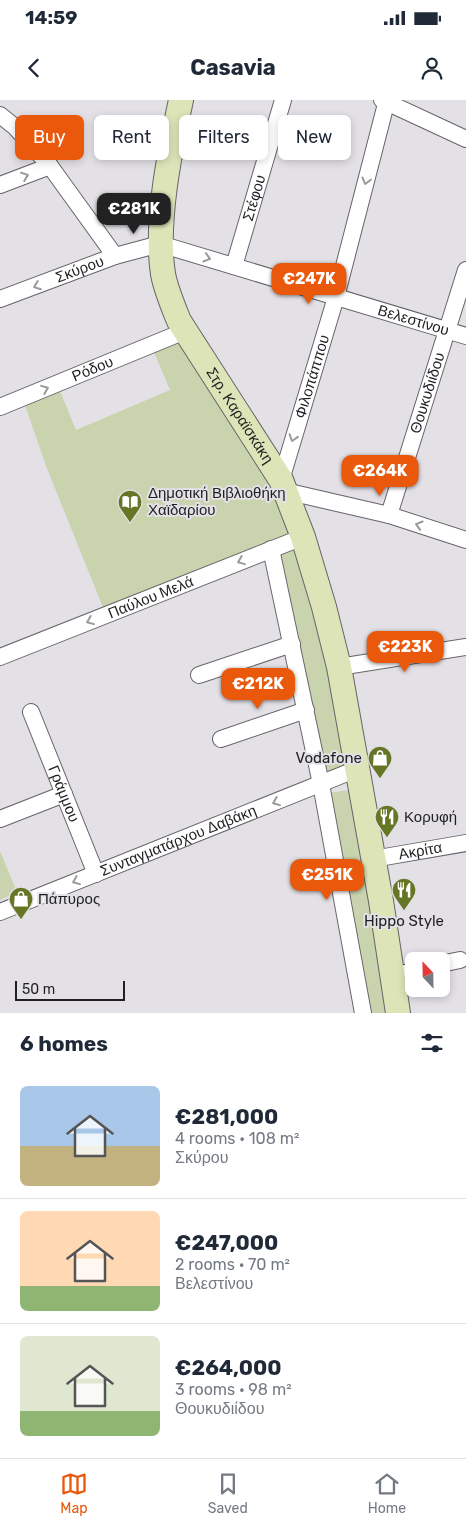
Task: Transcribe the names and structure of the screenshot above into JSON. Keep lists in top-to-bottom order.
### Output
{
  "streets": {
    "main road": ["Στρ. Καραϊσκάκη"],
    "street": [
      "Στέφου",
      "Σκύρου",
      "Βελεστίνου",
      "Ρόδου",
      "Φιλοπάππου",
      "Θουκυδιίδου",
      "Παύλου Μελά",
      "Γράμμου",
      "Συνταγματάρχου Δαβάκη",
      "Ακρίτα"
    ]
  },
  "crossings": [
    ["Στέφου", "Βελεστίνου"],
    ["Σκύρου", "Βελεστίνου"],
    ["Σκύρου", "Στρ. Καραϊσκάκη"],
    ["Βελεστίνου", "Φιλοπάππου"],
    ["Βελεστίνου", "Θουκυδιίδου"],
    ["Βελεστίνου", "Στρ. Καραϊσκάκη"],
    ["Ρόδου", "Στρ. Καραϊσκάκη"],
    ["Φιλοπάππου", "Στρ. Καραϊσκάκη"],
    ["Στρ. Καραϊσκάκη", "Παύλου Μελά"],
    ["Στρ. Καραϊσκάκη", "Συνταγματάρχου Δαβάκη"],
    ["Γράμμου", "Συνταγματάρχου Δαβάκη"]
  ],
  "one_way": ["Ρόδου", "Φιλοπάππου"],
  "places": {
    "library": ["Δημοτική Βιβλιοθήκη Χαϊδαρίου"],
    "shop": ["Vodafone", "Πάπυρος"],
    "restaurant": ["Κορυφή", "Hippo Style"]
  },
  "scale_bar": "50 m",
  "north": "top",
  "page": {
    "status": "14:59",
    "header": "Casavia",
    "chip": [
      "Buy",
      "Rent",
      "Filters",
      "New"
    ],
    "price": [
      "€281K",
      "€247K",
      "€264K",
      "€223K",
      "€212K",
      "€251K"
    ],
    "scale": "50 m",
    "heading": "6 homes",
    "list": [
      {
        "name": "€281,000",
        "note": "4 rooms · 108 m² · Σκύρου"
      },
      {
        "name": "€247,000",
        "note": "2 rooms · 70 m² · Βελεστίνου"
      },
      {
        "name": "€264,000",
        "note": "3 rooms · 98 m² · Θουκυδιίδου"
      }
    ],
    "tabs": ["Map", "Saved", "Home"]
  }
}
